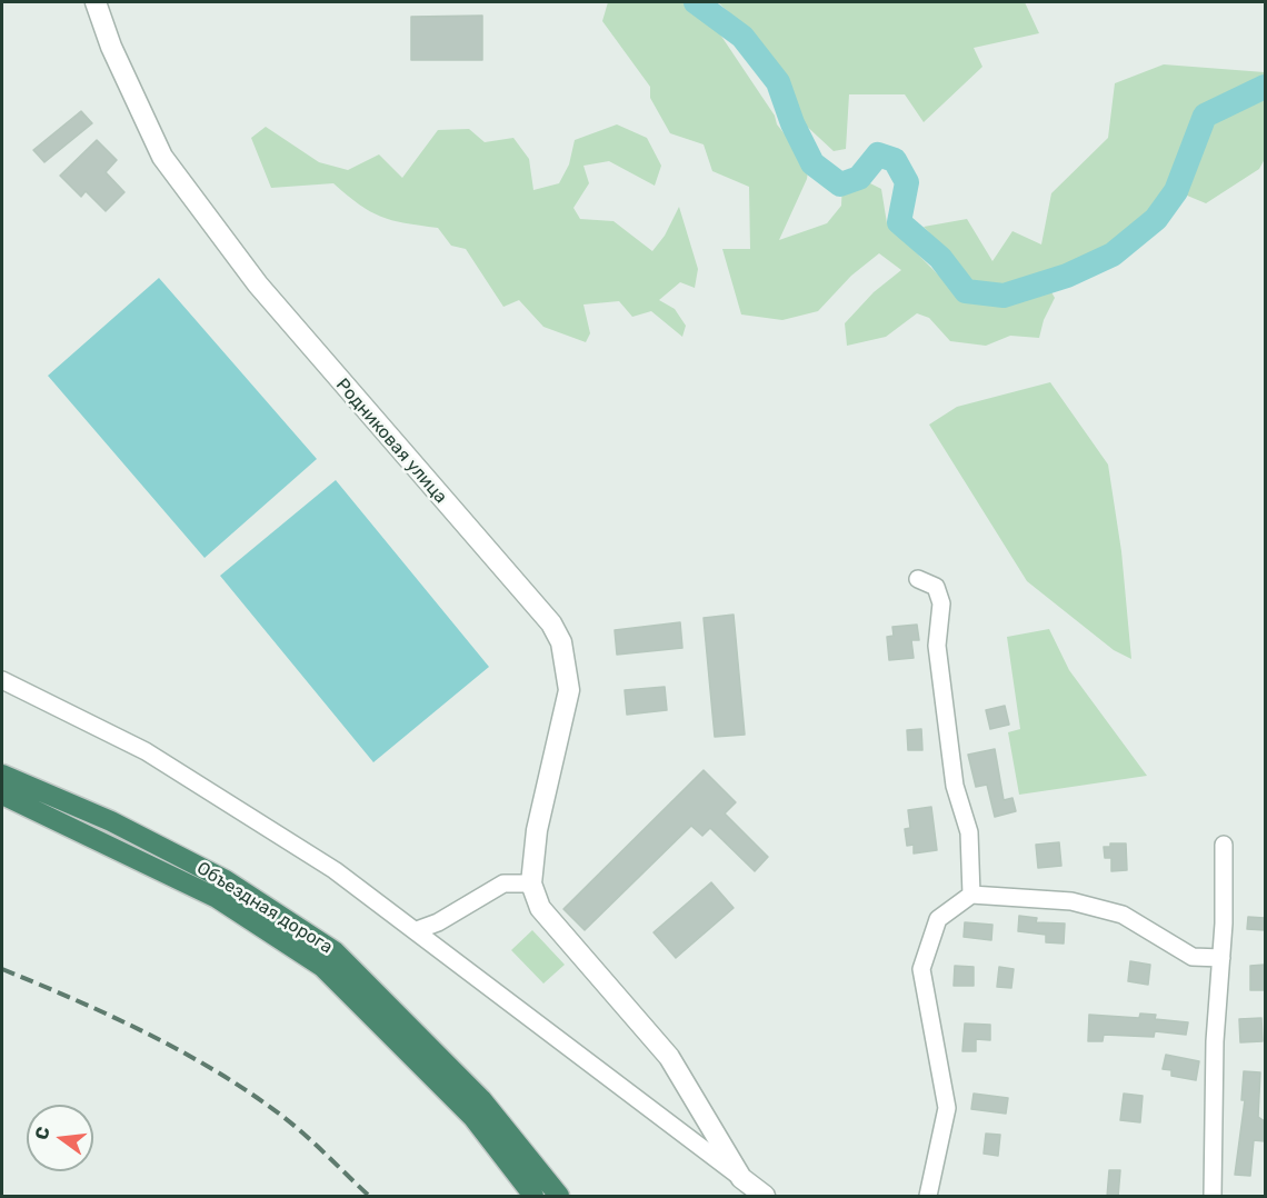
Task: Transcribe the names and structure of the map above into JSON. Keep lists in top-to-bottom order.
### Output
{
  "streets": {
    "highway": ["Объездная дорога"],
    "street": ["Родниковая улица"]
  },
  "north": "left"
}
